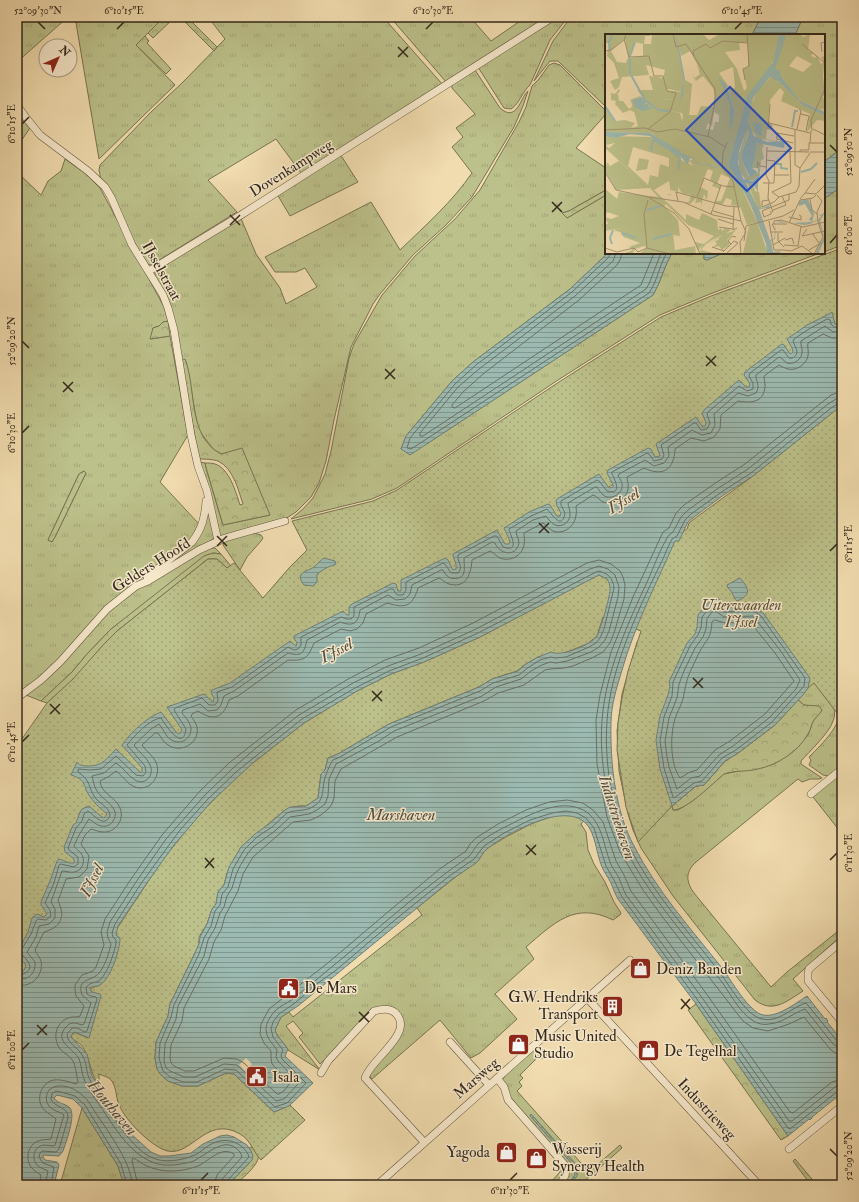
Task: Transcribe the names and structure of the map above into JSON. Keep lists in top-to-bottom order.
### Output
{
  "streets": {
    "street": [
      "Dovenkampweg",
      "IJsselstraat",
      "Gelders Hoofd",
      "Marsweg",
      "Industrieweg"
    ]
  },
  "crossings": [
    ["Dovenkampweg", "IJsselstraat"],
    ["IJsselstraat", "Gelders Hoofd"],
    ["Marsweg", "Industrieweg"]
  ],
  "water": [
    "IJssel",
    "Marshaven",
    "Industriehaven",
    "Houthaven"
  ],
  "parks": ["Uiterwaarden IJssel"],
  "places": {
    "shop": [
      "Deniz Banden",
      "Music United Studio",
      "De Tegelhal",
      "Yagoda",
      "Wasserij Synergy Health"
    ],
    "public building": ["De Mars", "Isala"],
    "building": ["G.W. Hendriks Transport"]
  },
  "north": "top right",
  "coordinates": [
    "52°09'30\"N",
    "6°10'15\"E",
    "6°10'30\"E",
    "6°10'45\"E",
    "52°09'50\"N",
    "6°11'00\"E",
    "52°09'20\"N",
    "6°11'15\"E",
    "6°11'30\"E"
  ]
}
